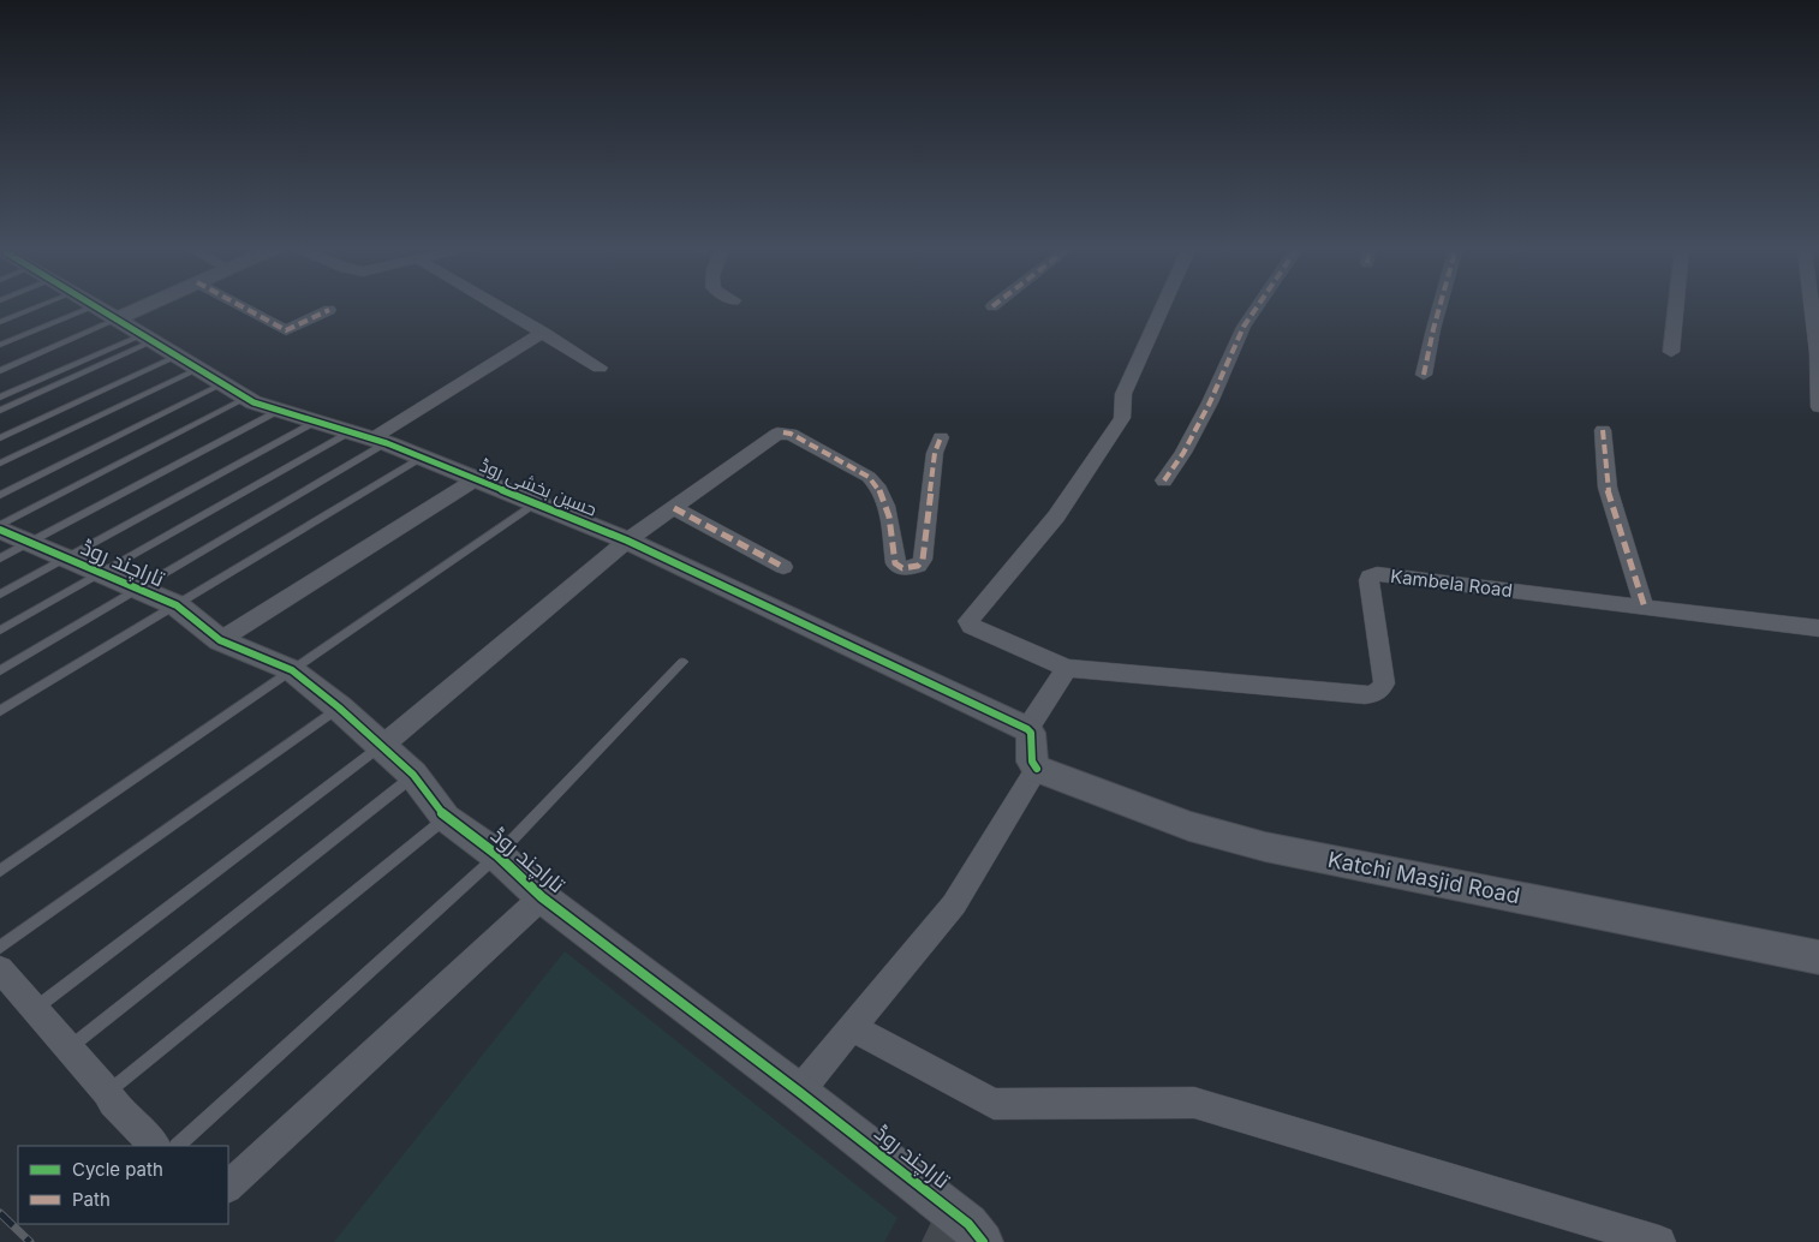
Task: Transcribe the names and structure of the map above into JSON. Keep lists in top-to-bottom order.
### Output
{
  "streets": {
    "street": [
      "حسین بخشی روڈ",
      "تاراچند روڈ",
      "Kambela Road",
      "Katchi Masjid Road"
    ]
  },
  "legend": ["Cycle path", "Path"]
}
